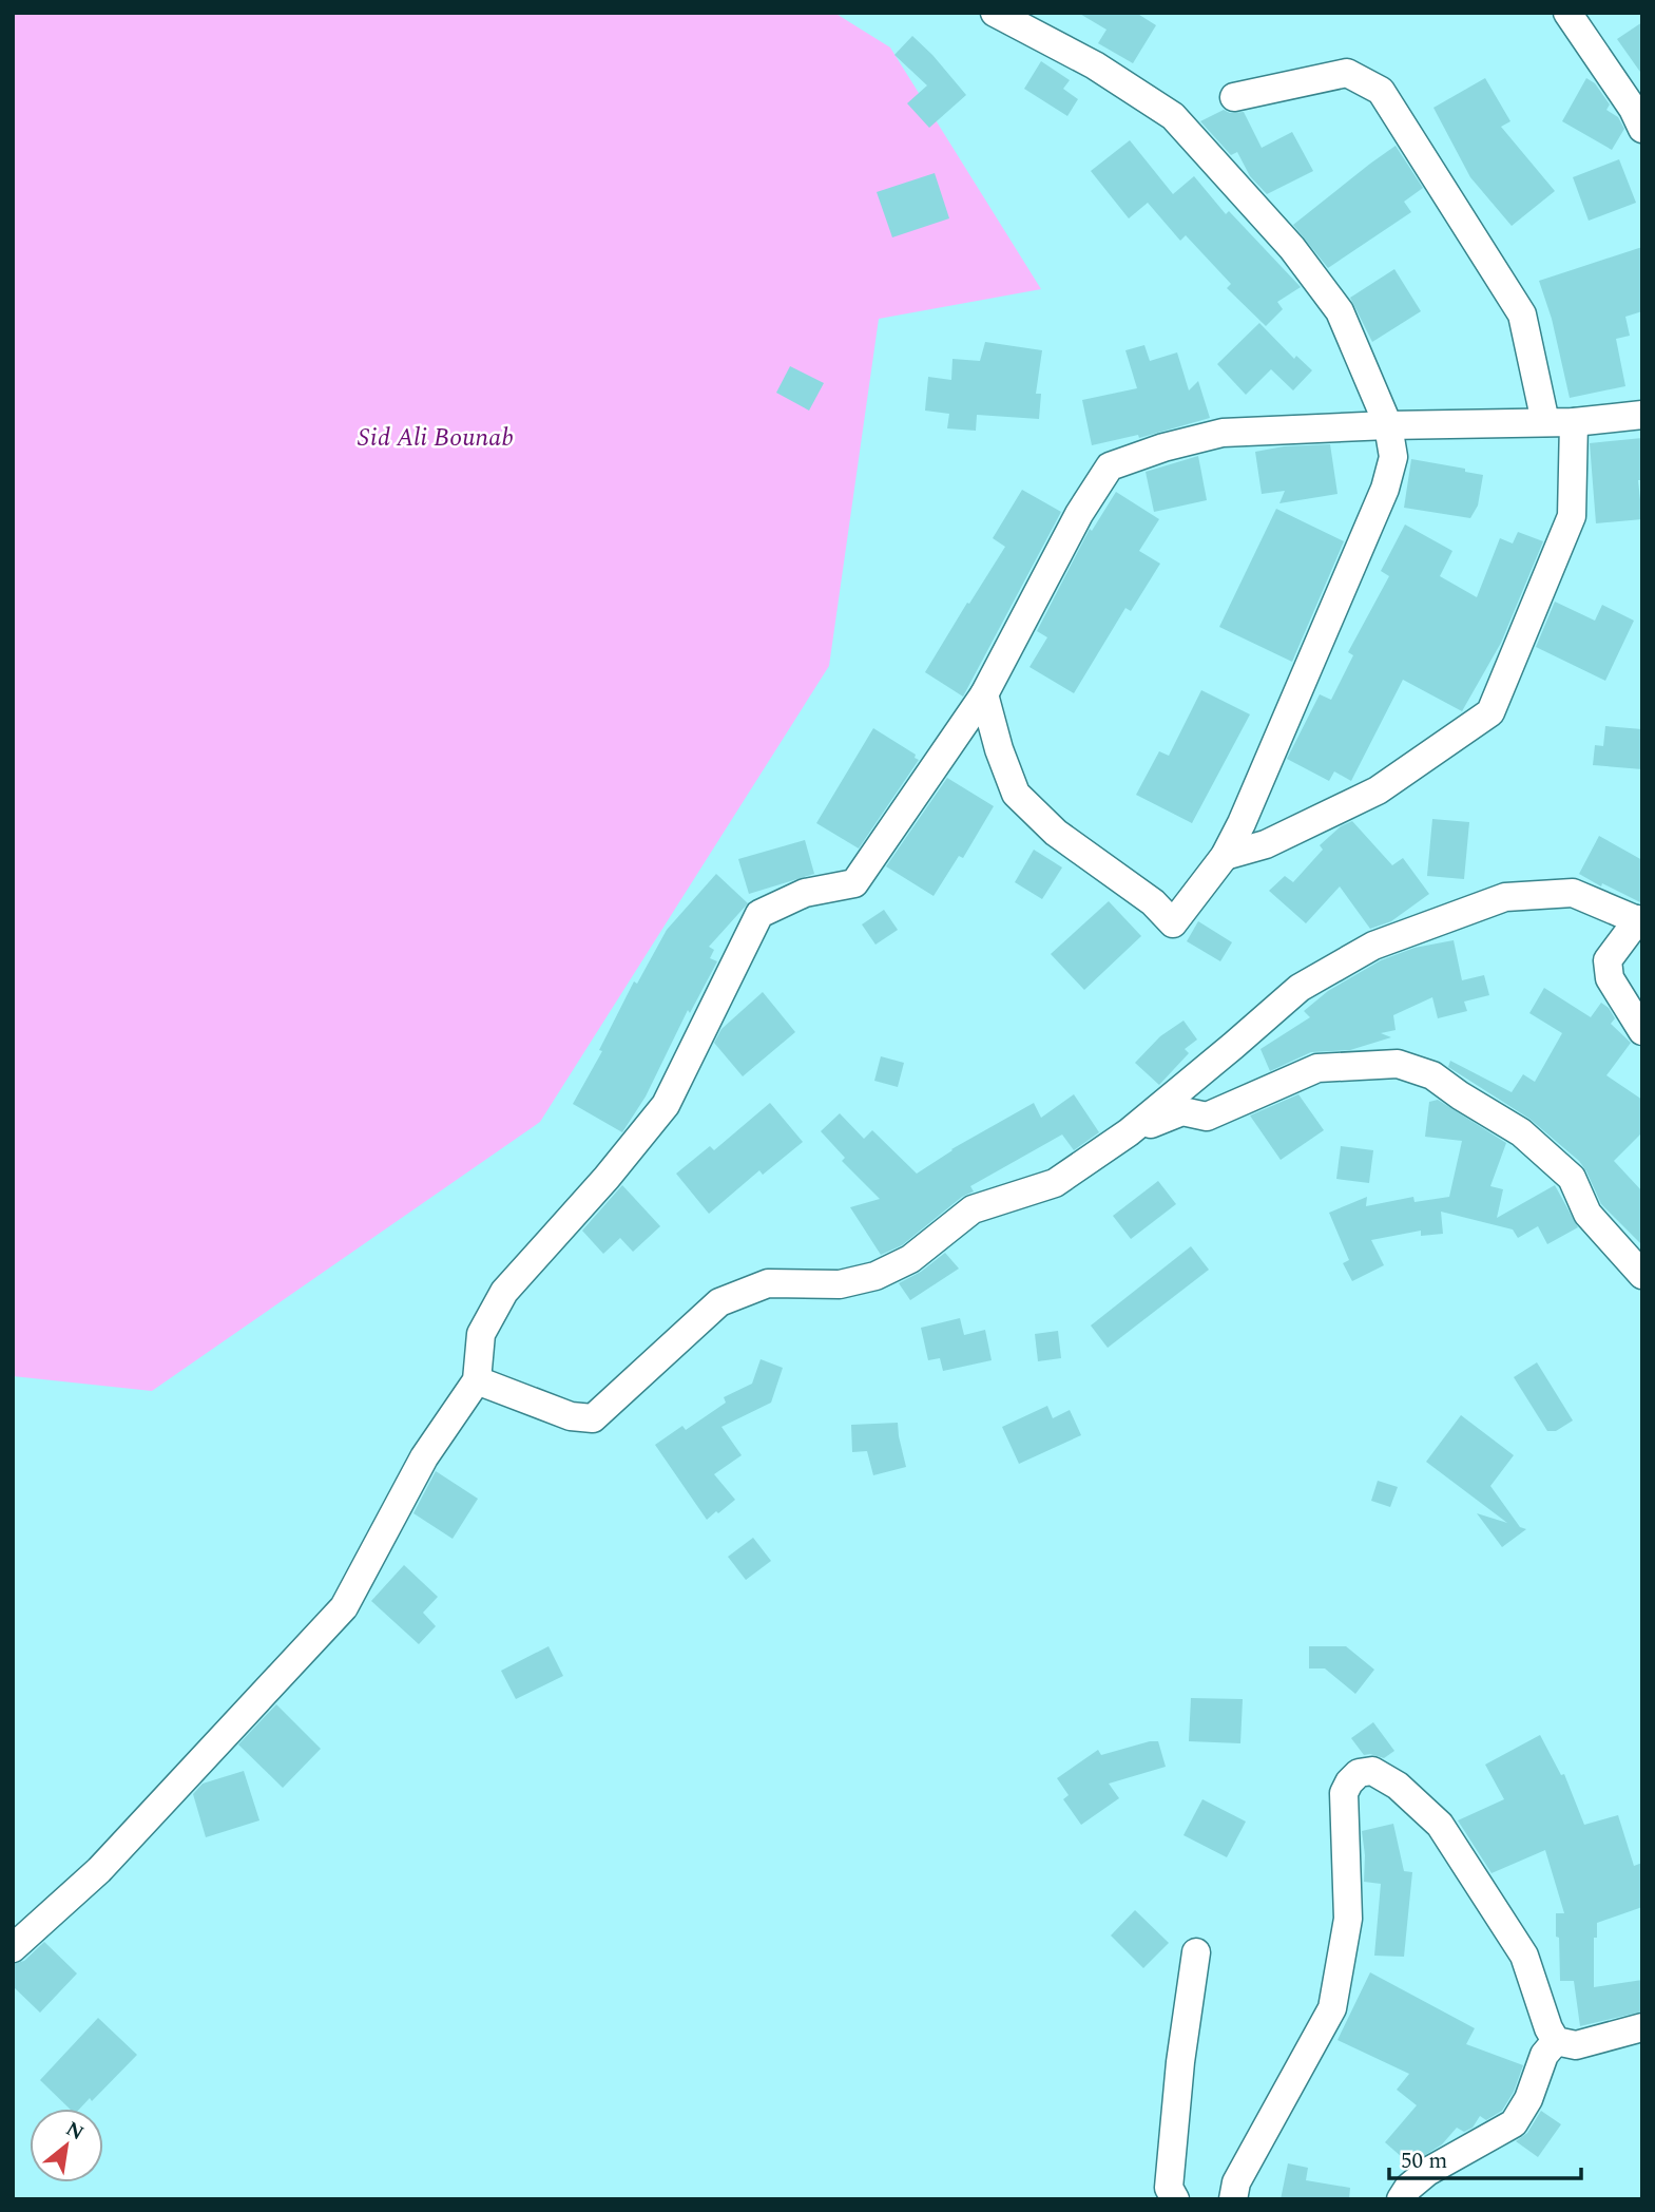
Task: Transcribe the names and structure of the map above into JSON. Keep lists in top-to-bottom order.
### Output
{
  "parks": ["Sid Ali Bounab"],
  "scale_bar": "50 m",
  "north": "top right"
}
